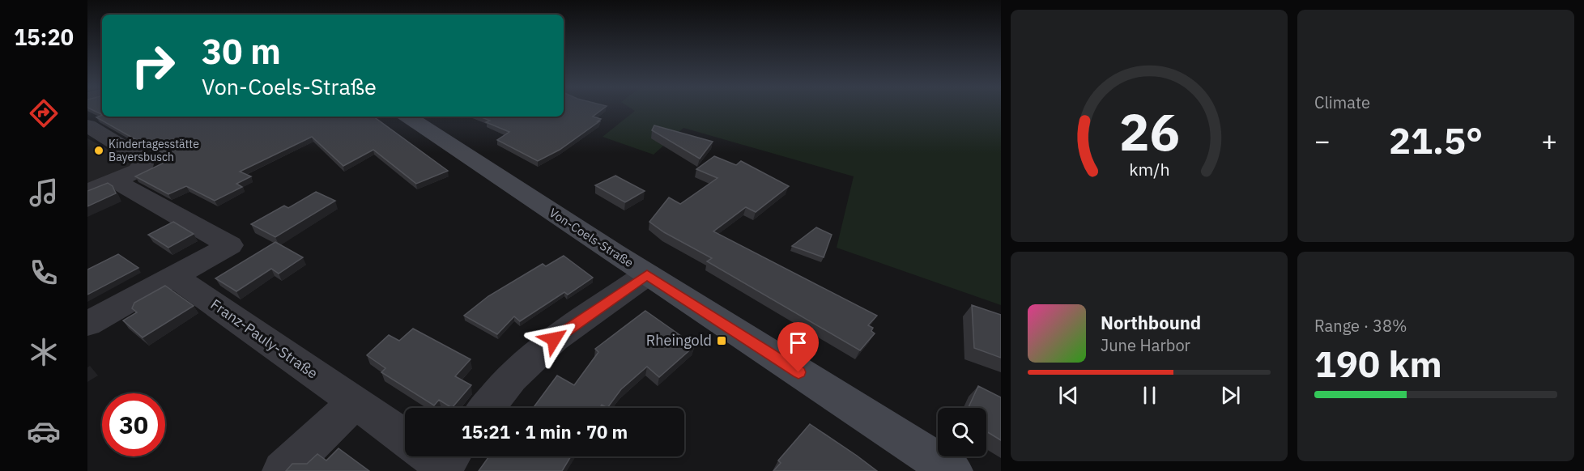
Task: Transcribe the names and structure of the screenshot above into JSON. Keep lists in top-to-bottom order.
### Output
{
  "streets": {
    "main road": ["Von-Coels-Straße"],
    "street": ["Franz-Pauly-Straße"]
  },
  "places": {
    "other": ["Kindertagesstätte Bayersbusch"],
    "transit": ["Rheingold"]
  },
  "page": {
    "tabs": "15:20",
    "tile": [
      "Climate",
      ["Range · 38%", "190 km"]
    ],
    "turn": ["30 m", "Von-Coels-Straße"],
    "heat": ["−", "21.5°", "+"],
    "song": ["Northbound", "June Harbor"],
    "limit": "30",
    "trip": "15:21 · 1 min · 70 m",
    "gauge": ["26", "km/h"]
  }
}
